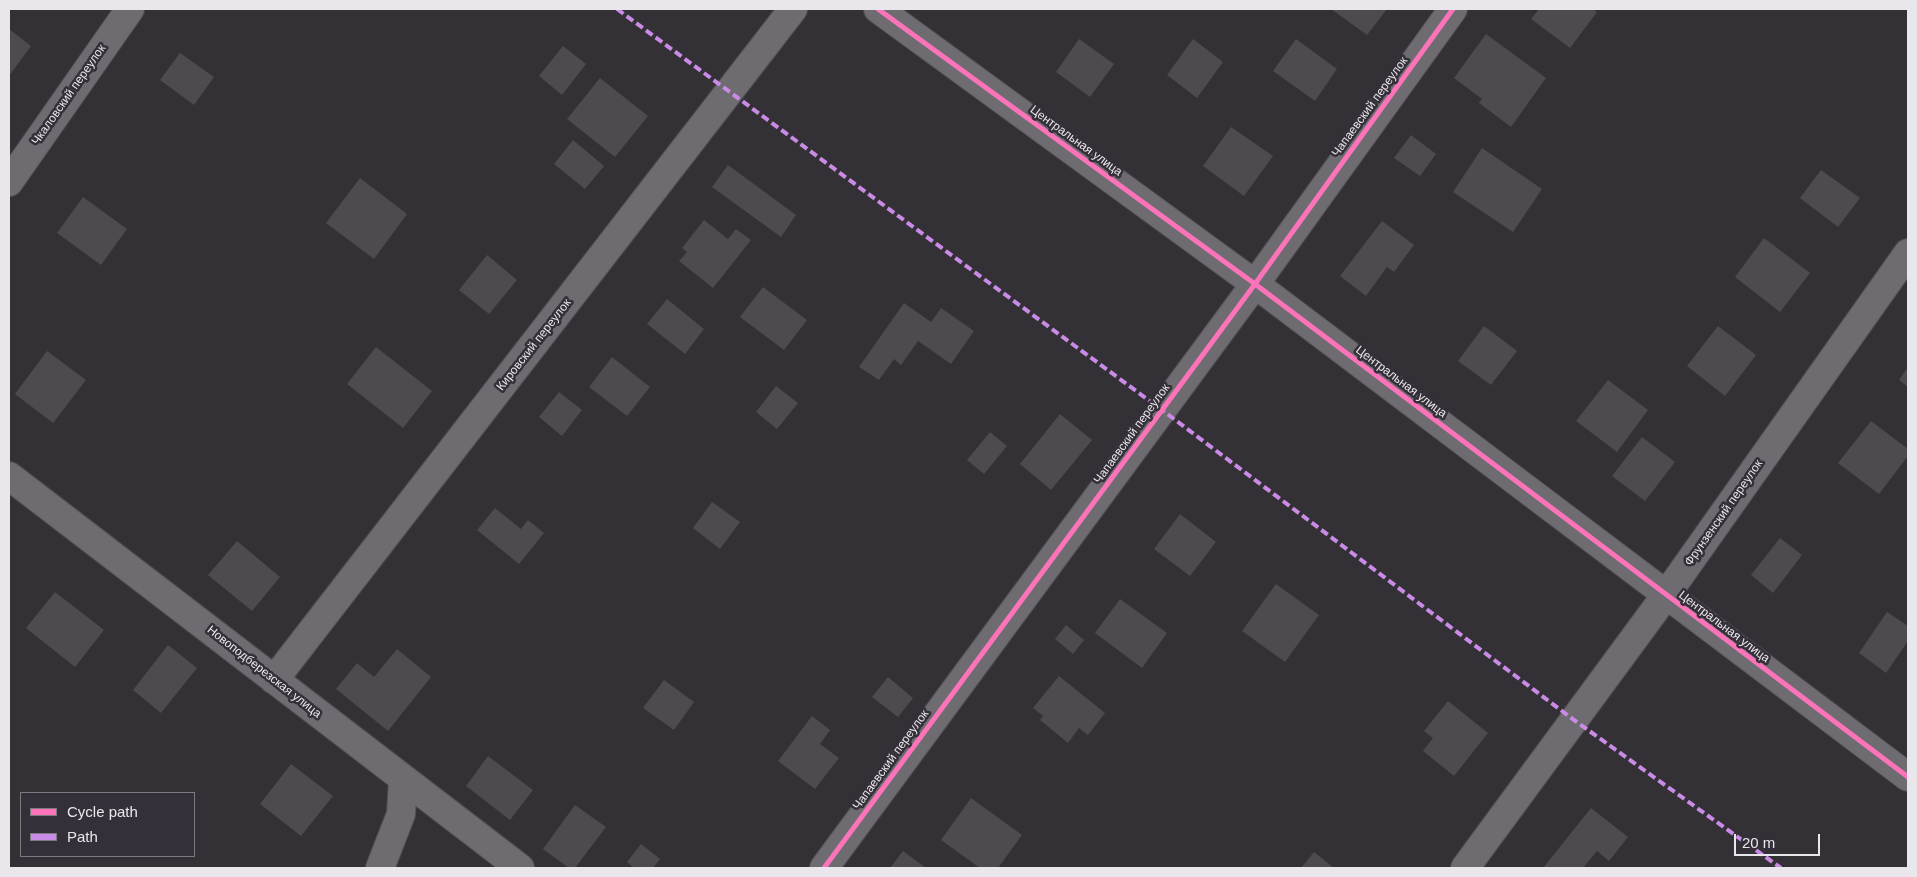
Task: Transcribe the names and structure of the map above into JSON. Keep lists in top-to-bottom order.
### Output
{
  "streets": {
    "street": [
      "Чкаловский переулок",
      "Чапаевский переулок",
      "Центральная улица",
      "Кировский переулок",
      "Фрунзенский переулок",
      "Новоподберезская улица"
    ]
  },
  "crossings": [
    ["Чапаевский переулок", "Центральная улица"],
    ["Центральная улица", "Фрунзенский переулок"],
    ["Кировский переулок", "Новоподберезская улица"]
  ],
  "legend": ["Cycle path", "Path"],
  "scale_bar": "20 m"
}
